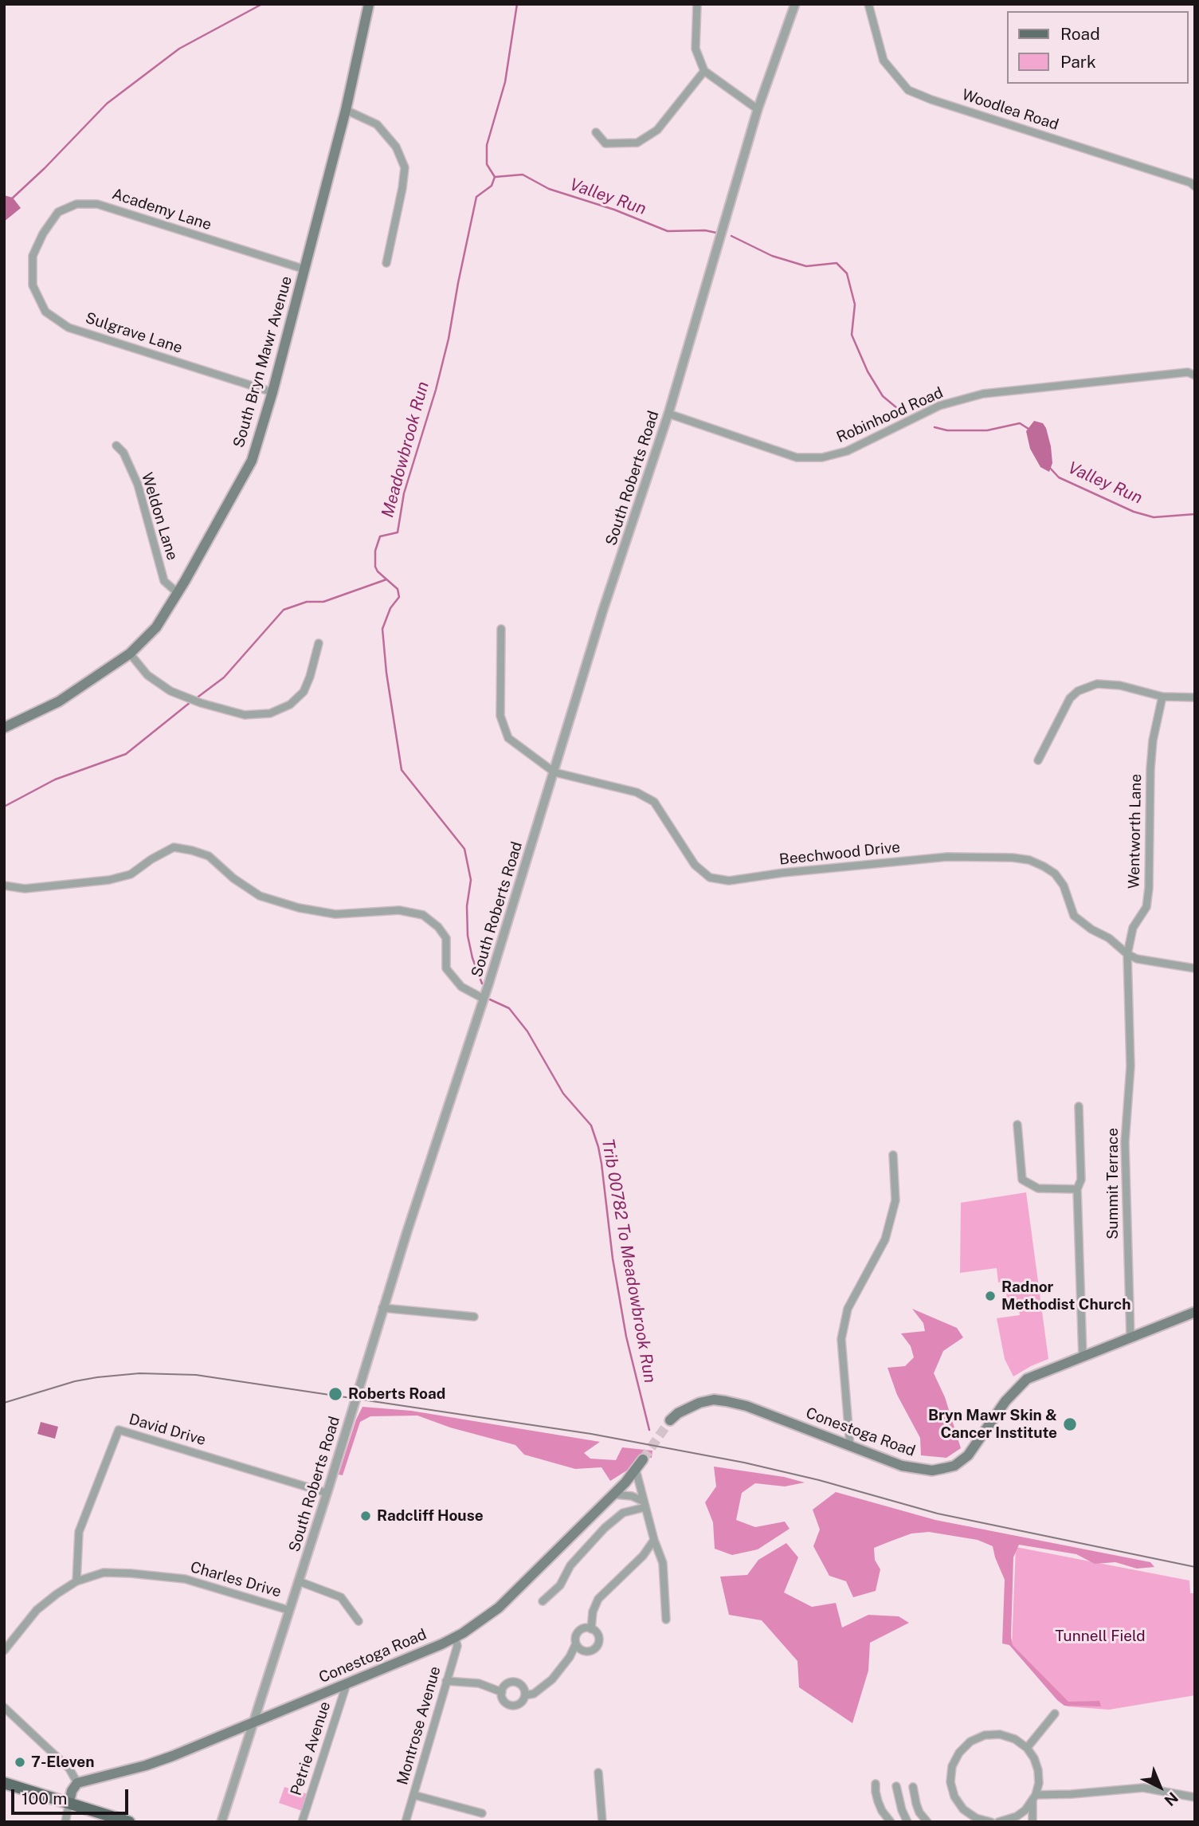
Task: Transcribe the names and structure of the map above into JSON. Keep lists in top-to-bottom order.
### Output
{
  "streets": {
    "main road": ["South Bryn Mawr Avenue", "Conestoga Road"],
    "street": [
      "Woodlea Road",
      "Academy Lane",
      "Sulgrave Lane",
      "Robinhood Road",
      "South Roberts Road",
      "Weldon Lane",
      "Wentworth Lane",
      "Beechwood Drive",
      "Summit Terrace",
      "David Drive",
      "Charles Drive",
      "Montrose Avenue",
      "Petrie Avenue"
    ]
  },
  "crossings": [
    ["Academy Lane", "Sulgrave Lane"],
    ["Academy Lane", "South Bryn Mawr Avenue"],
    ["Sulgrave Lane", "South Bryn Mawr Avenue"],
    ["South Bryn Mawr Avenue", "Weldon Lane"],
    ["Robinhood Road", "South Roberts Road"],
    ["South Roberts Road", "Beechwood Drive"],
    ["South Roberts Road", "David Drive"],
    ["South Roberts Road", "Conestoga Road"],
    ["South Roberts Road", "Charles Drive"],
    ["Wentworth Lane", "Beechwood Drive"],
    ["Wentworth Lane", "Summit Terrace"],
    ["Summit Terrace", "Conestoga Road"],
    ["David Drive", "Charles Drive"],
    ["Conestoga Road", "Montrose Avenue"],
    ["Conestoga Road", "Petrie Avenue"]
  ],
  "water": ["Valley Run", "Meadowbrook Run", "Trib 00782 To Meadowbrook Run"],
  "parks": ["Tunnell Field"],
  "places": [
    "Radnor Methodist Church",
    "Roberts Road",
    "Bryn Mawr Skin & Cancer Institute",
    "Radcliff House",
    "7-Eleven"
  ],
  "legend": ["Road", "Park"],
  "scale_bar": "100 m",
  "north": "bottom right"
}
